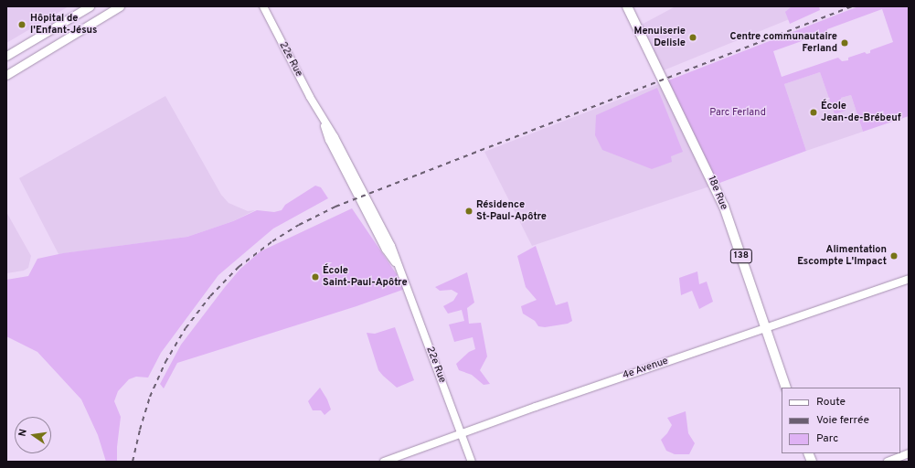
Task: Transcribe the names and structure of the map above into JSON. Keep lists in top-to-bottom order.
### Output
{
  "streets": {
    "main road": ["18e Rue", "138"],
    "street": ["22e Rue", "4e Avenue"]
  },
  "crossings": [
    ["22e Rue", "4e Avenue"],
    ["18e Rue", "4e Avenue"]
  ],
  "parks": ["Parc Ferland"],
  "places": [
    "Hôpital de l'Enfant-Jésus",
    "Menuiserie Delisle",
    "Centre communautaire Ferland",
    "École Jean-de-Brébeuf",
    "Résidence St-Paul-Apôtre",
    "Alimentation Escompte L'Impact",
    "École Saint-Paul-Apôtre"
  ],
  "legend": ["Route", "Voie ferrée", "Parc"],
  "north": "left"
}
